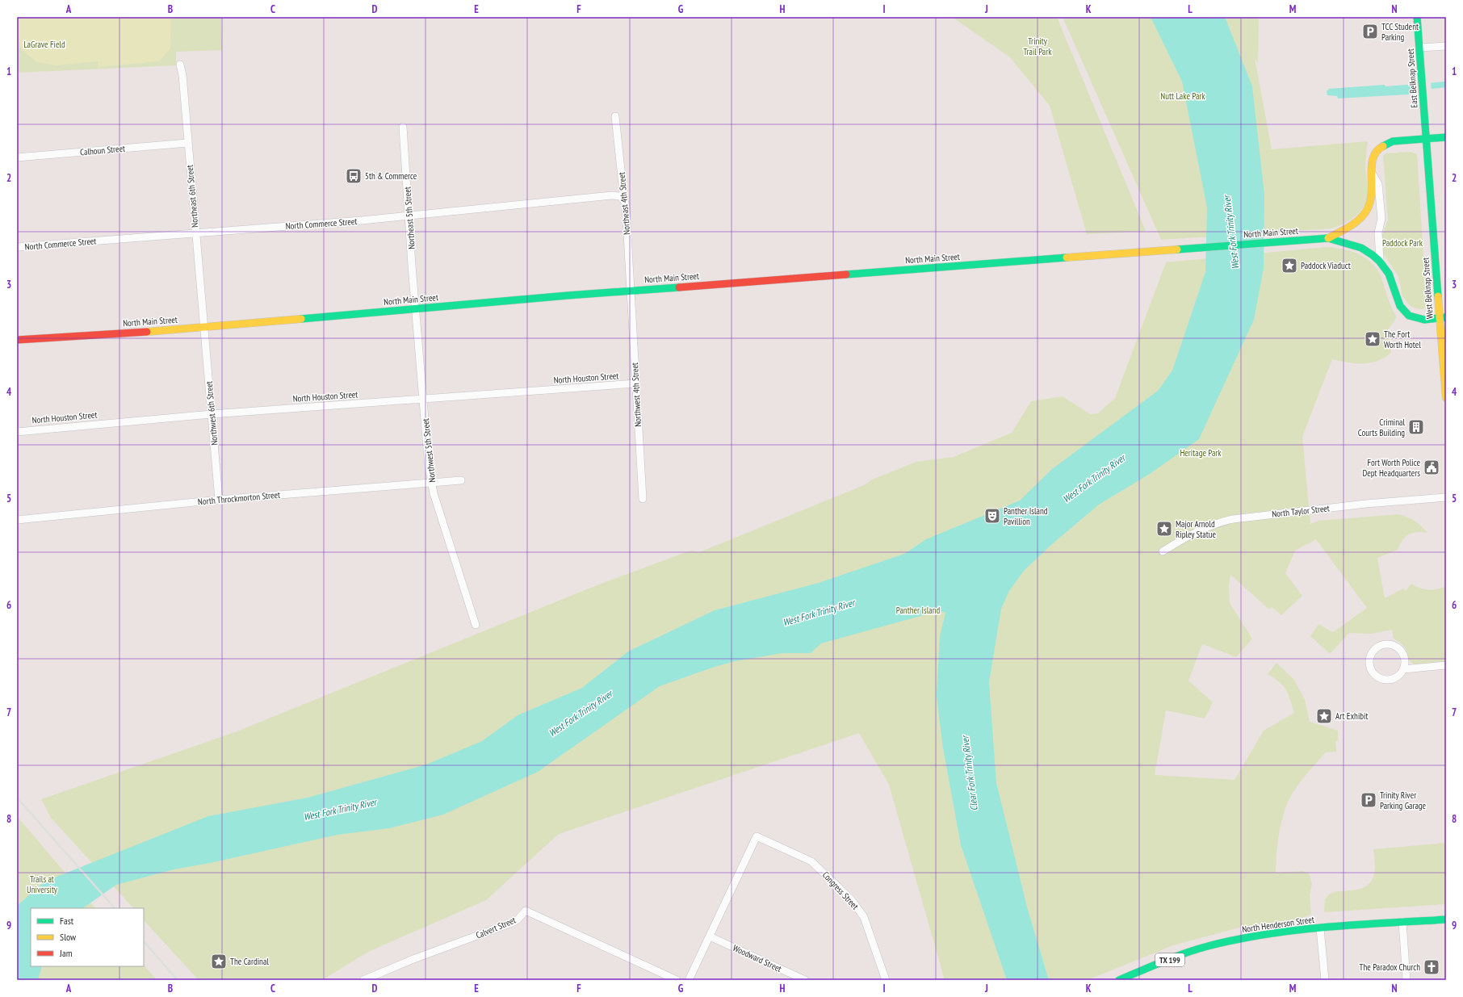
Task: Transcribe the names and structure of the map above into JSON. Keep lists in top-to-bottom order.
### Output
{
  "streets": {
    "main road": [
      "East Belknap Street",
      "North Main Street",
      "West Belknap Street",
      "North Henderson Street",
      "TX 199"
    ],
    "street": [
      "Calhoun Street",
      "Northeast 6th Street",
      "Northeast 4th Street",
      "Northeast 5th Street",
      "North Commerce Street",
      "North Houston Street",
      "Northwest 4th Street",
      "Northwest 6th Street",
      "Northwest 5th Street",
      "North Throckmorton Street",
      "North Taylor Street",
      "Congress Street",
      "Calvert Street",
      "Woodward Street"
    ]
  },
  "crossings": [
    ["East Belknap Street", "West Belknap Street"],
    ["Calhoun Street", "Northeast 6th Street"],
    ["Northeast 6th Street", "North Commerce Street"],
    ["Northeast 6th Street", "North Main Street"],
    ["Northeast 6th Street", "Northwest 6th Street"],
    ["Northeast 4th Street", "North Commerce Street"],
    ["Northeast 4th Street", "North Main Street"],
    ["Northeast 4th Street", "Northwest 4th Street"],
    ["Northeast 5th Street", "North Commerce Street"],
    ["Northeast 5th Street", "North Main Street"],
    ["Northeast 5th Street", "Northwest 5th Street"],
    ["North Main Street", "Northwest 4th Street"],
    ["North Main Street", "Northwest 6th Street"],
    ["North Main Street", "Northwest 5th Street"],
    ["North Houston Street", "Northwest 4th Street"],
    ["North Houston Street", "Northwest 6th Street"],
    ["North Houston Street", "Northwest 5th Street"],
    ["Northwest 6th Street", "North Throckmorton Street"],
    ["Northwest 5th Street", "North Throckmorton Street"],
    ["Congress Street", "Woodward Street"]
  ],
  "water": ["West Fork Trinity River", "Clear Fork Trinity River"],
  "parks": [
    "Trinity Trail Park",
    "LaGrave Field",
    "Nutt Lake Park",
    "Paddock Park",
    "Heritage Park",
    "Panther Island",
    "Trails at University"
  ],
  "places": {
    "parking": ["TCC Student Parking", "Trinity River Parking Garage"],
    "bus stop": ["5th & Commerce"],
    "place": [
      "Paddock Viaduct",
      "The Fort Worth Hotel",
      "Major Arnold Ripley Statue",
      "Art Exhibit",
      "The Cardinal"
    ],
    "building": ["Criminal Courts Building"],
    "public building": ["Fort Worth Police Dept Headquarters"],
    "theatre": ["Panther Island Pavillion"],
    "church": ["The Paradox Church"]
  },
  "legend": ["Fast", "Slow", "Jam"],
  "grid": {
    "columns": [
      "A",
      "B",
      "C",
      "D",
      "E",
      "F",
      "G",
      "H",
      "I",
      "J",
      "K",
      "L",
      "M",
      "N"
    ],
    "rows": [
      "1",
      "2",
      "3",
      "4",
      "5",
      "6",
      "7",
      "8",
      "9"
    ]
  }
}
